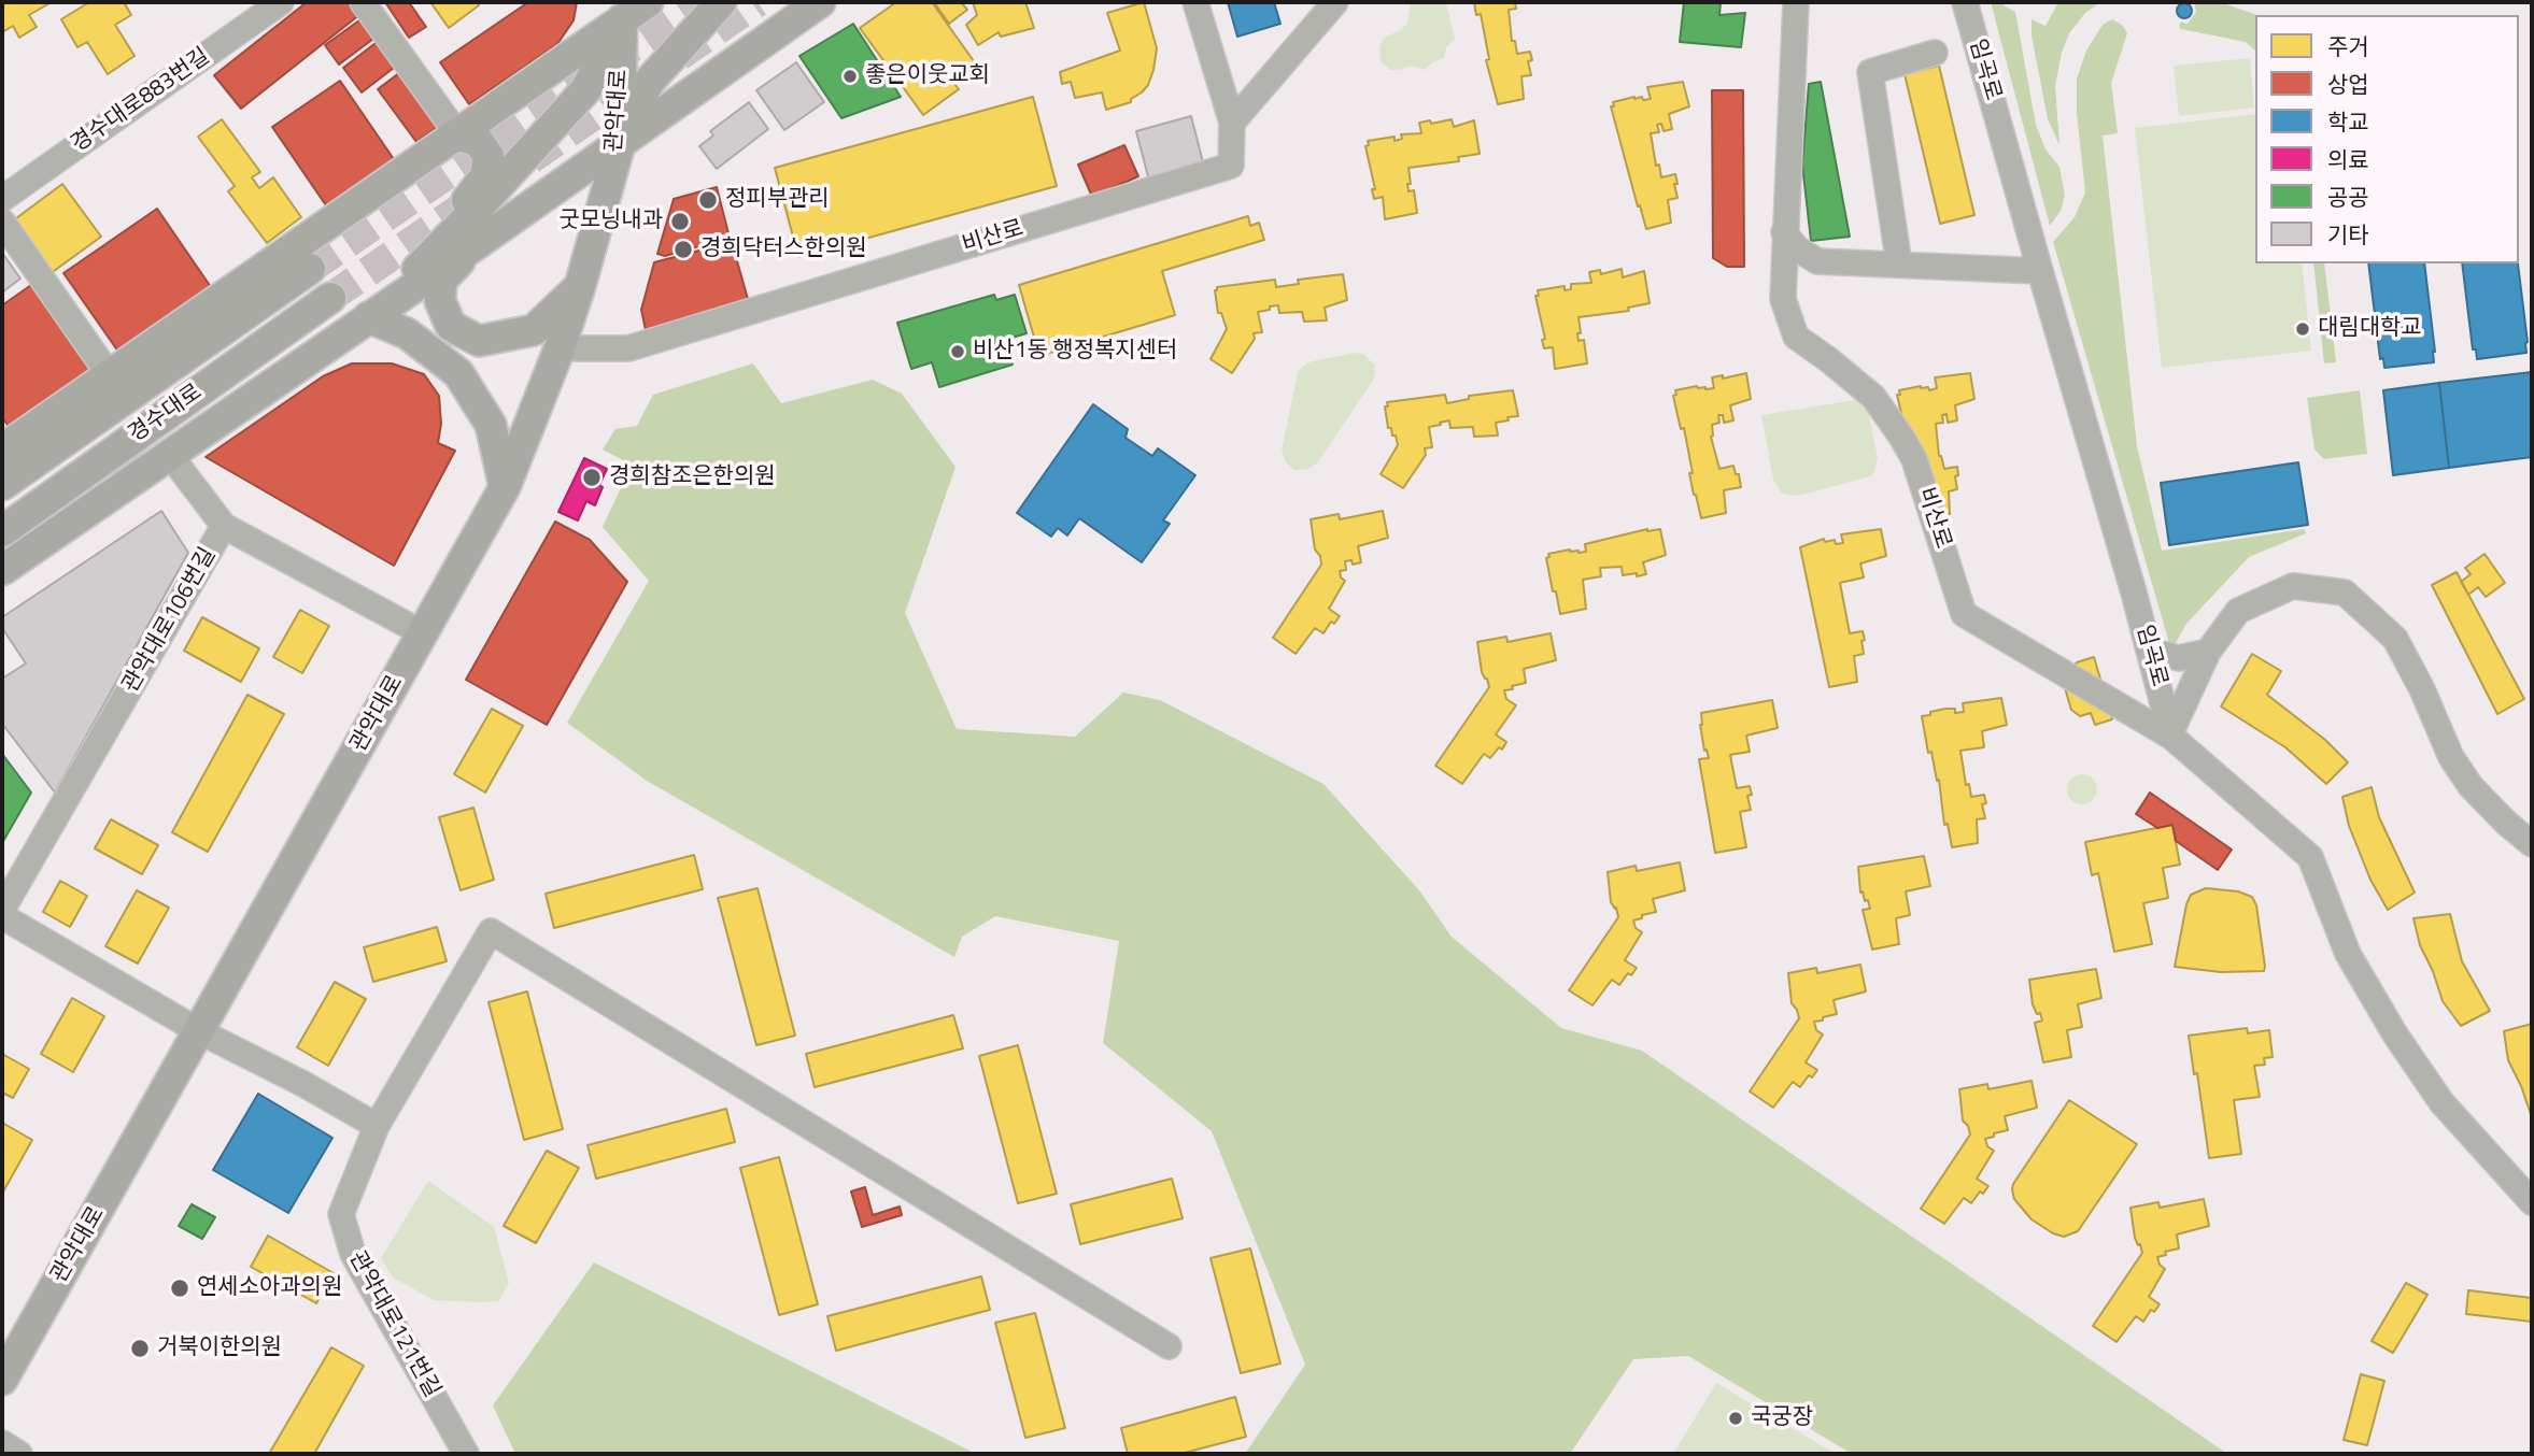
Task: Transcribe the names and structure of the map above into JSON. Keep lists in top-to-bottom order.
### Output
{
  "streets": {
    "main road": ["관악대로", "경수대로"],
    "street": [
      "임곡로",
      "경수대로883번길",
      "비산로",
      "관악대로106번길",
      "관악대로121번길"
    ]
  },
  "crossings": [
    ["임곡로", "비산로"],
    ["관악대로", "비산로"],
    ["관악대로", "관악대로106번길"]
  ],
  "places": [
    "좋은이웃교회",
    "정피부관리",
    "굿모닝내과",
    "경희닥터스한의원",
    "대림대학교",
    "비산1동 행정복지센터",
    "경희참조은한의원",
    "연세소아과의원",
    "거북이한의원",
    "국궁장"
  ],
  "legend": [
    "주거",
    "상업",
    "학교",
    "의료",
    "공공",
    "기타"
  ]
}
